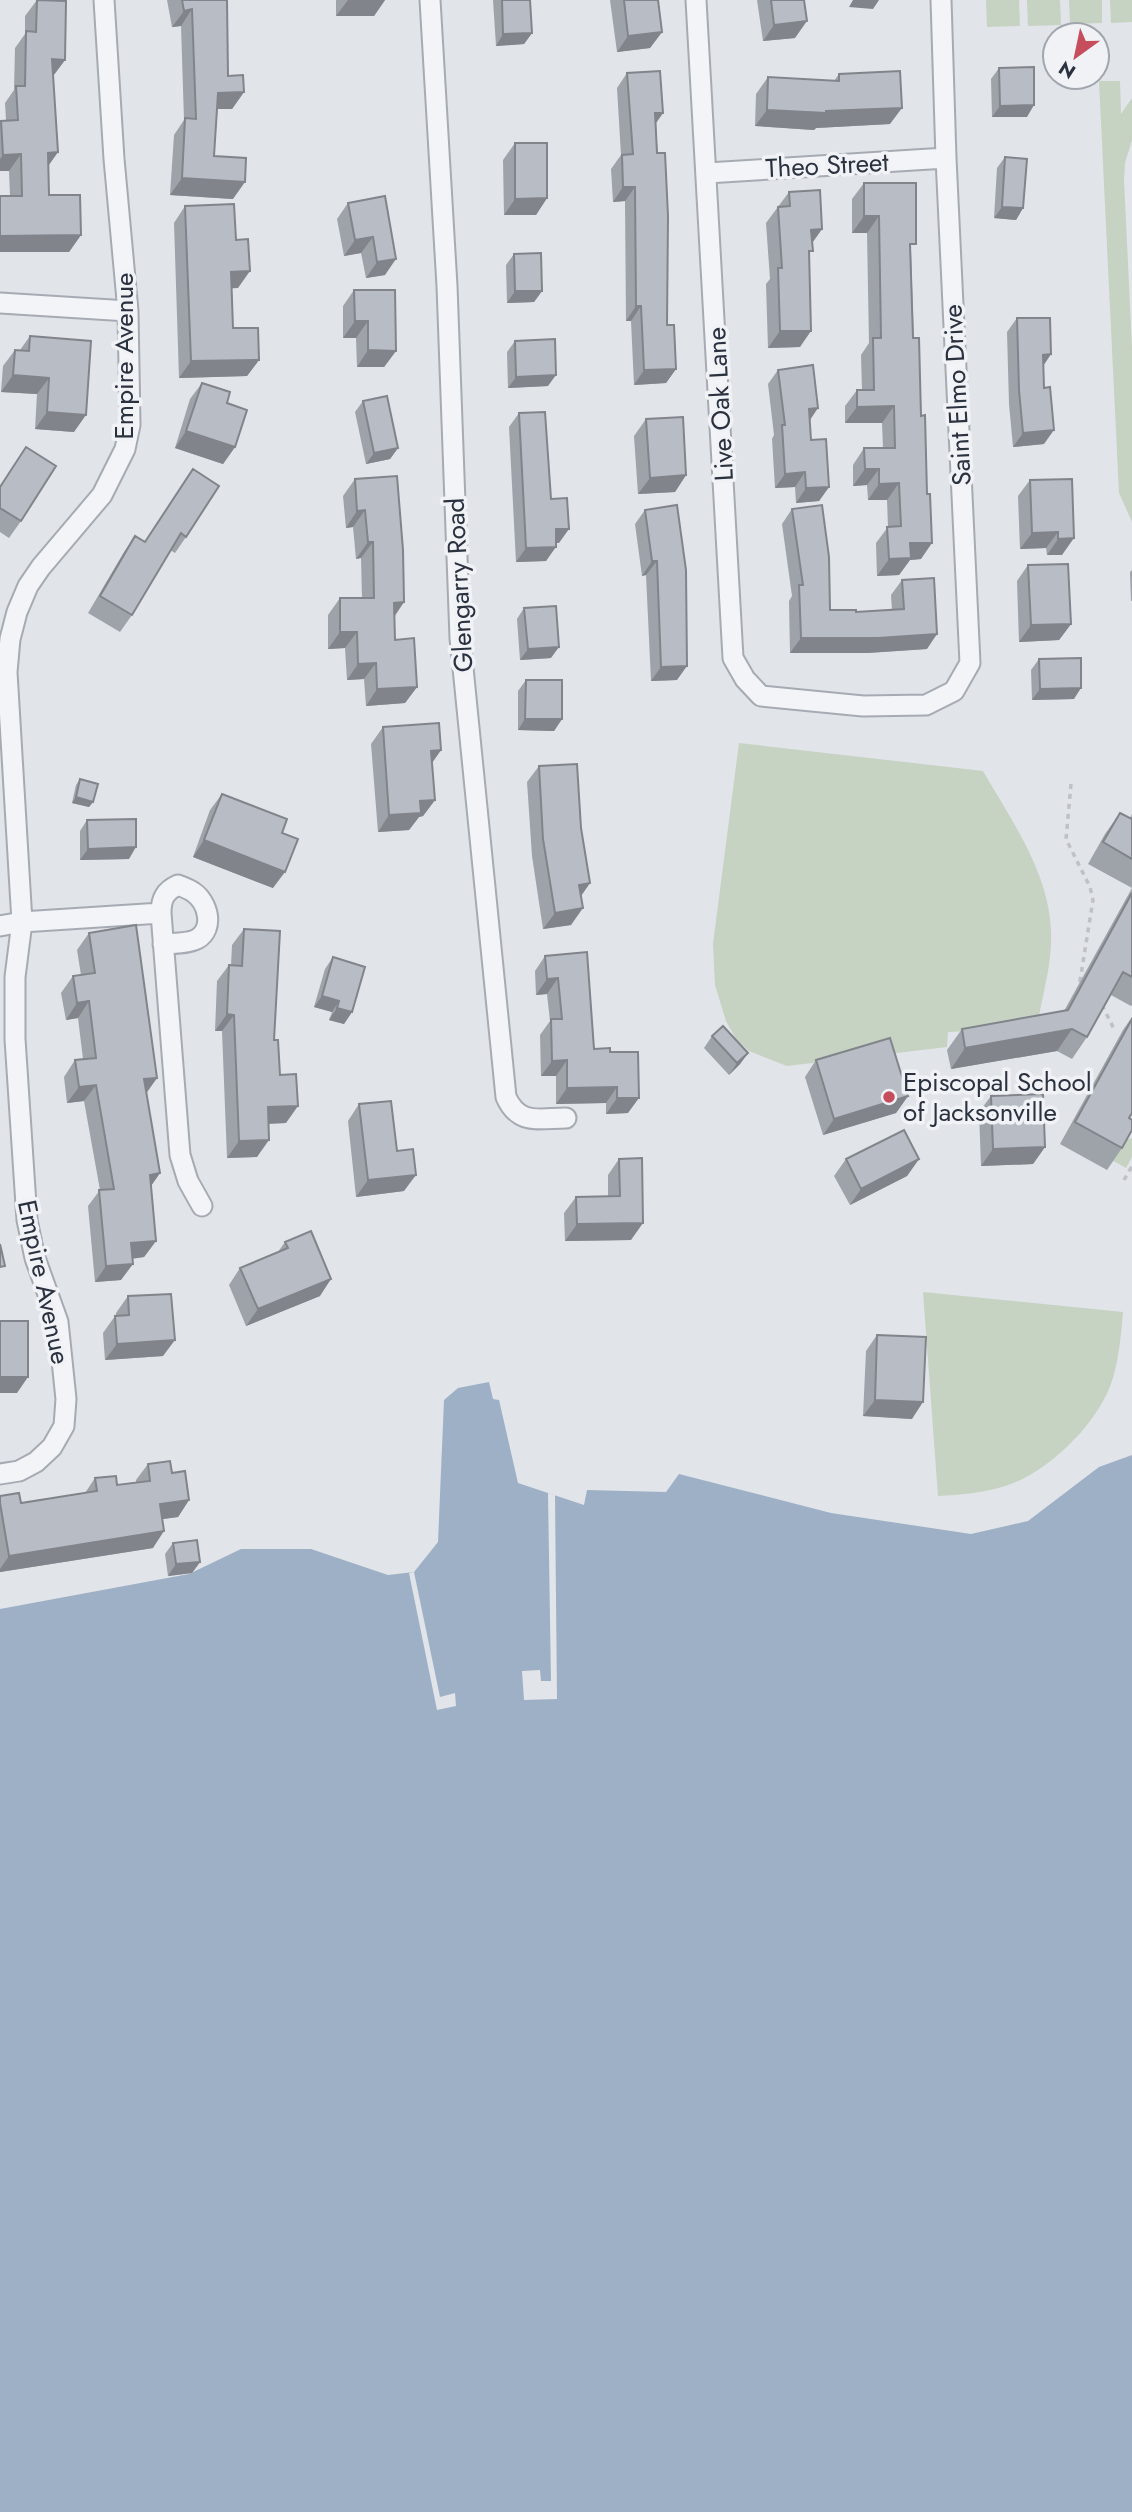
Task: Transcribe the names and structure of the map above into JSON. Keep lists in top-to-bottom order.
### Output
{
  "streets": {
    "street": [
      "Theo Street",
      "Empire Avenue",
      "Saint Elmo Drive",
      "Live Oak Lane",
      "Glengarry Road"
    ]
  },
  "crossings": [
    ["Theo Street", "Saint Elmo Drive"],
    ["Theo Street", "Live Oak Lane"],
    ["Saint Elmo Drive", "Live Oak Lane"]
  ],
  "places": ["Episcopal School of Jacksonville"],
  "north": "bottom left"
}
